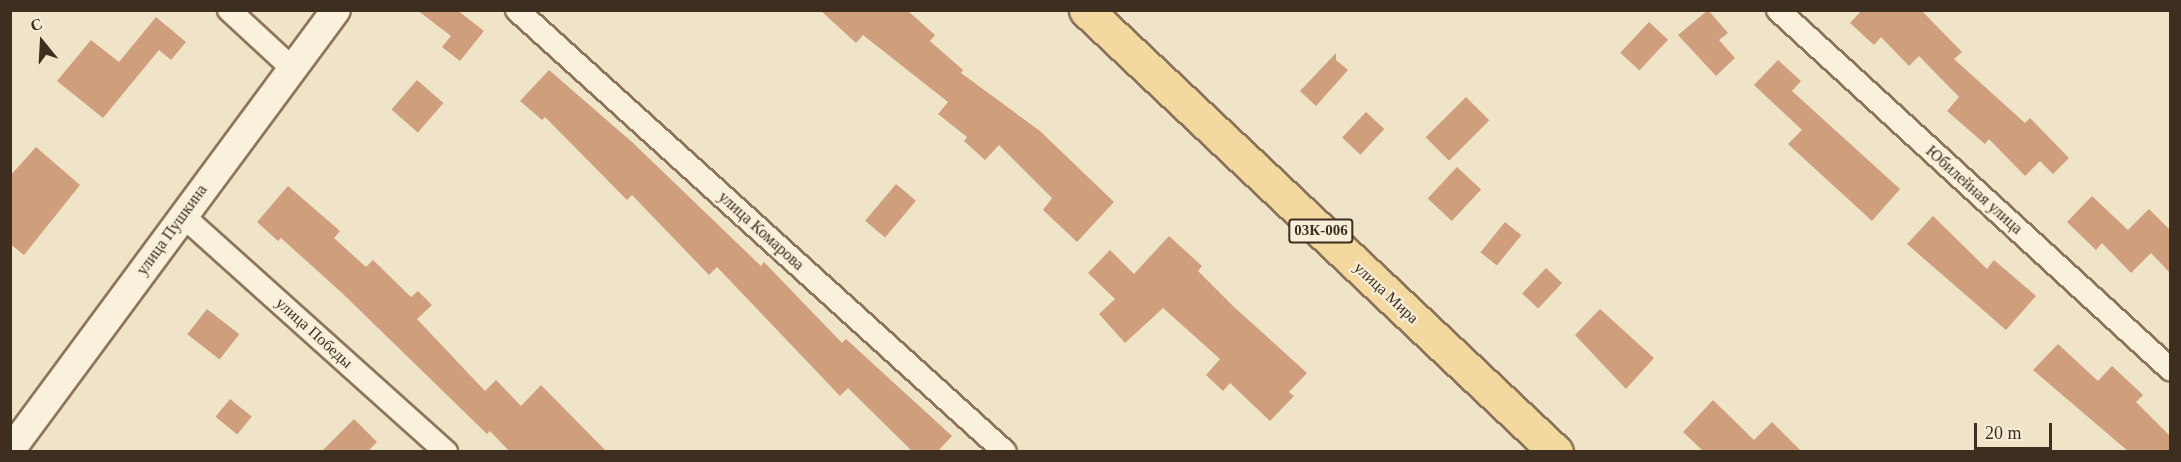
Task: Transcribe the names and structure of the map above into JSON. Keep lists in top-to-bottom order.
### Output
{
  "streets": {
    "main road": ["03К-006", "улица Мира"],
    "street": [
      "Юбилейная улица",
      "улица Пушкина",
      "улица Комарова",
      "улица Победы"
    ]
  },
  "crossings": [
    ["улица Пушкина", "улица Победы"]
  ],
  "scale_bar": "20 m",
  "north": "top"
}
